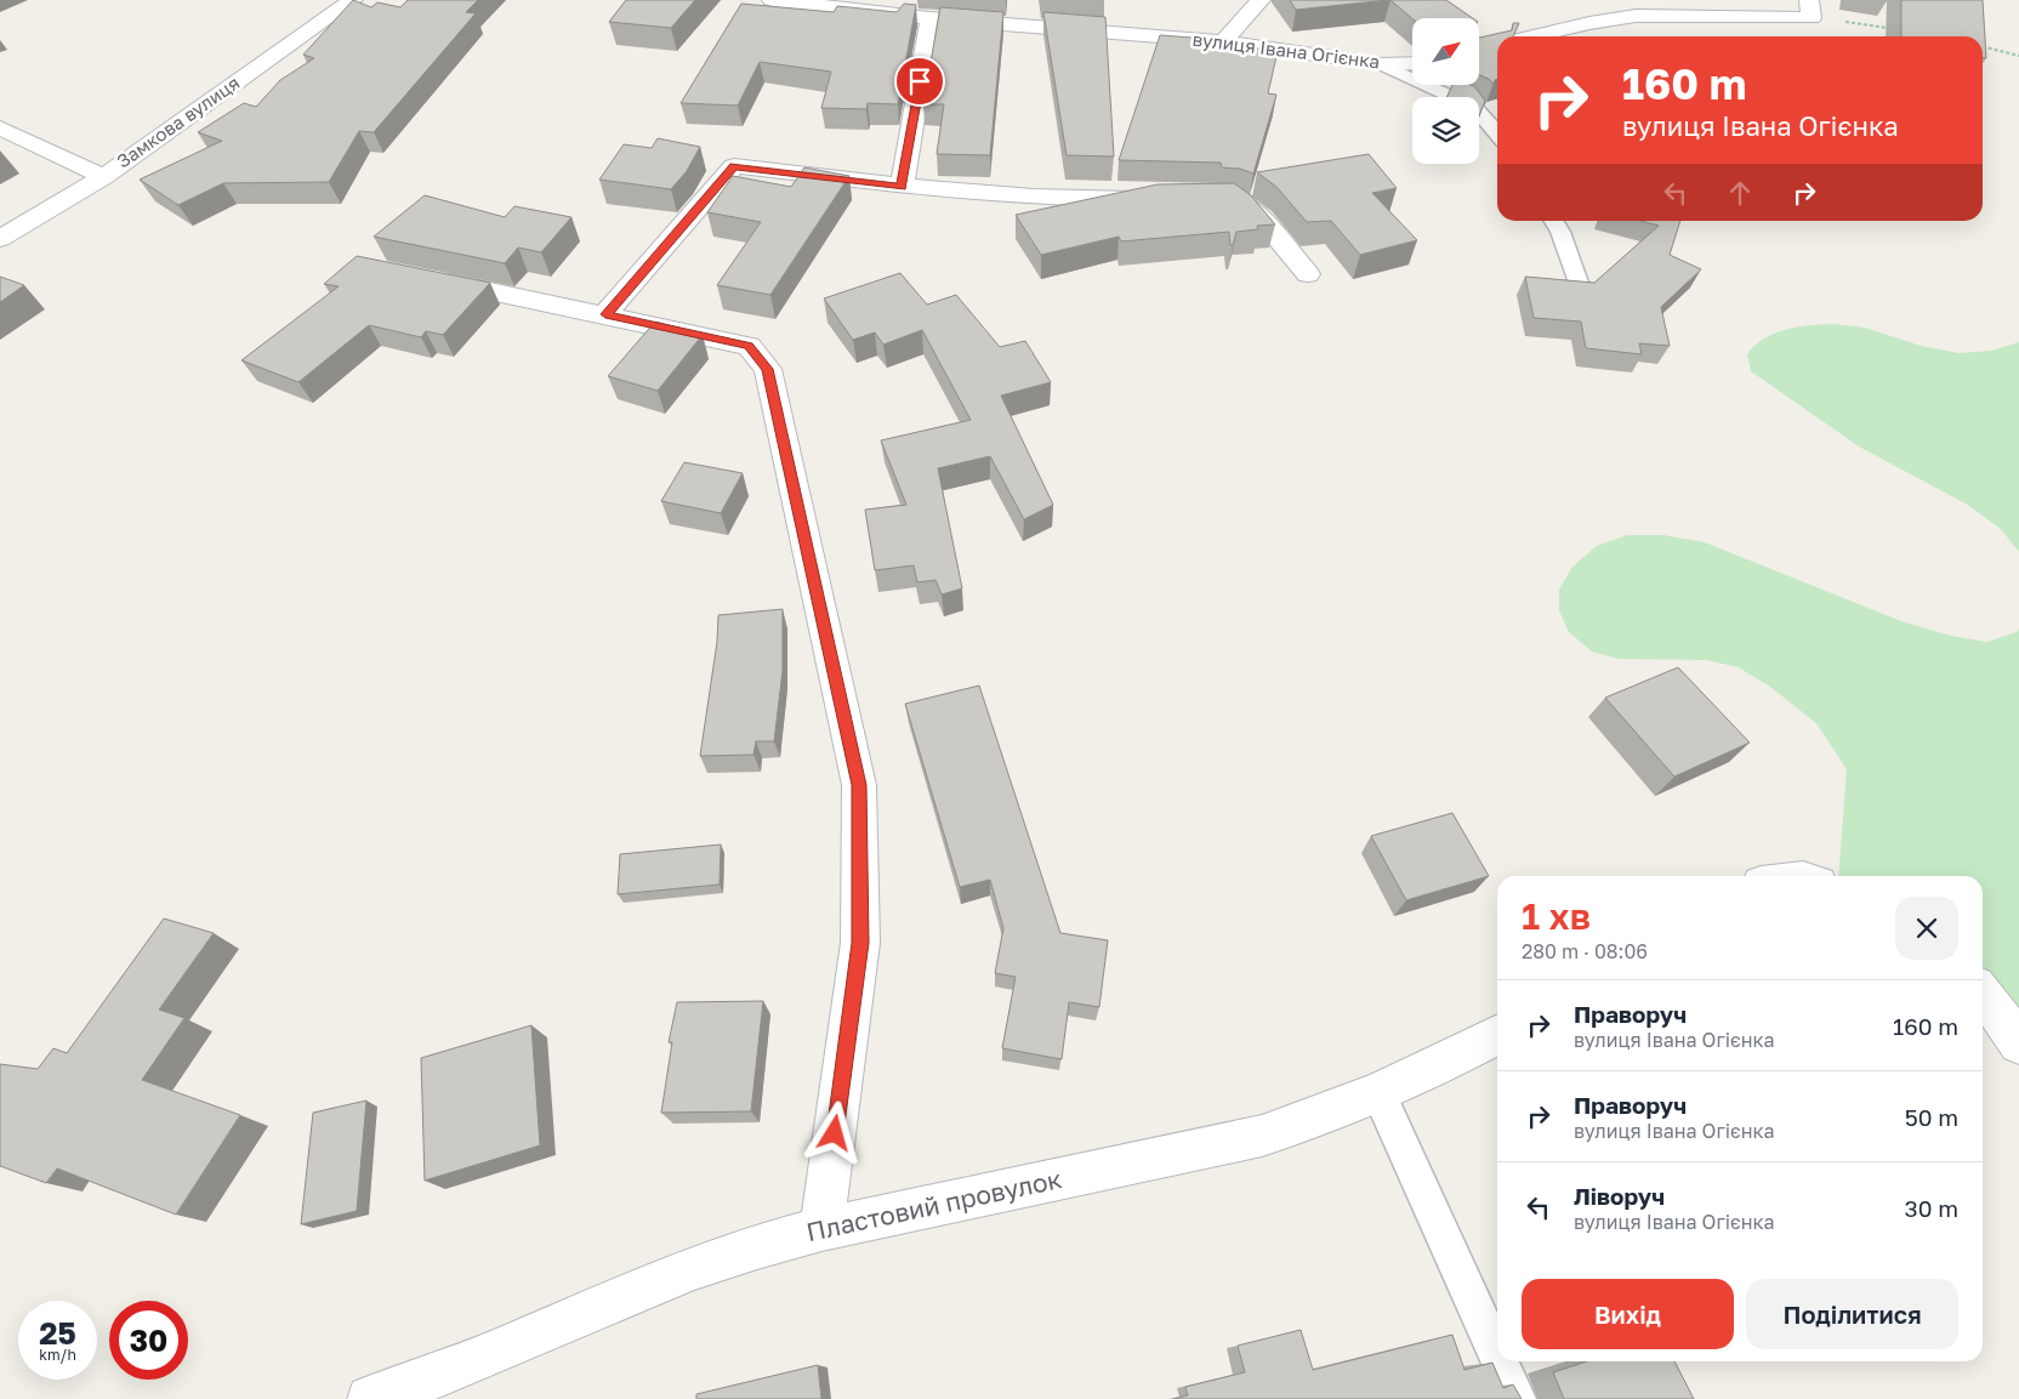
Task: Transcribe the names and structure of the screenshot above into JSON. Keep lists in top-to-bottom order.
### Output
{
  "streets": {
    "street": ["вулиця Івана Огієнка", "Замкова вулиця", "Пластовий провулок"]
  },
  "north": "top right",
  "page": {
    "turn": ["160 m", "вулиця Івана Огієнка"],
    "heading": ["1 хв", "280 m · 08:06"],
    "list": [
      {
        "name": "Праворуч",
        "note": "вулиця Івана Огієнка",
        "value": "160 m"
      },
      {
        "name": "Праворуч",
        "note": "вулиця Івана Огієнка",
        "value": "50 m"
      },
      {
        "name": "Ліворуч",
        "note": "вулиця Івана Огієнка",
        "value": "30 m"
      }
    ],
    "buttons": ["Вихід", "Поділитися"],
    "speed": "25 km/h",
    "limit": "30"
  }
}
